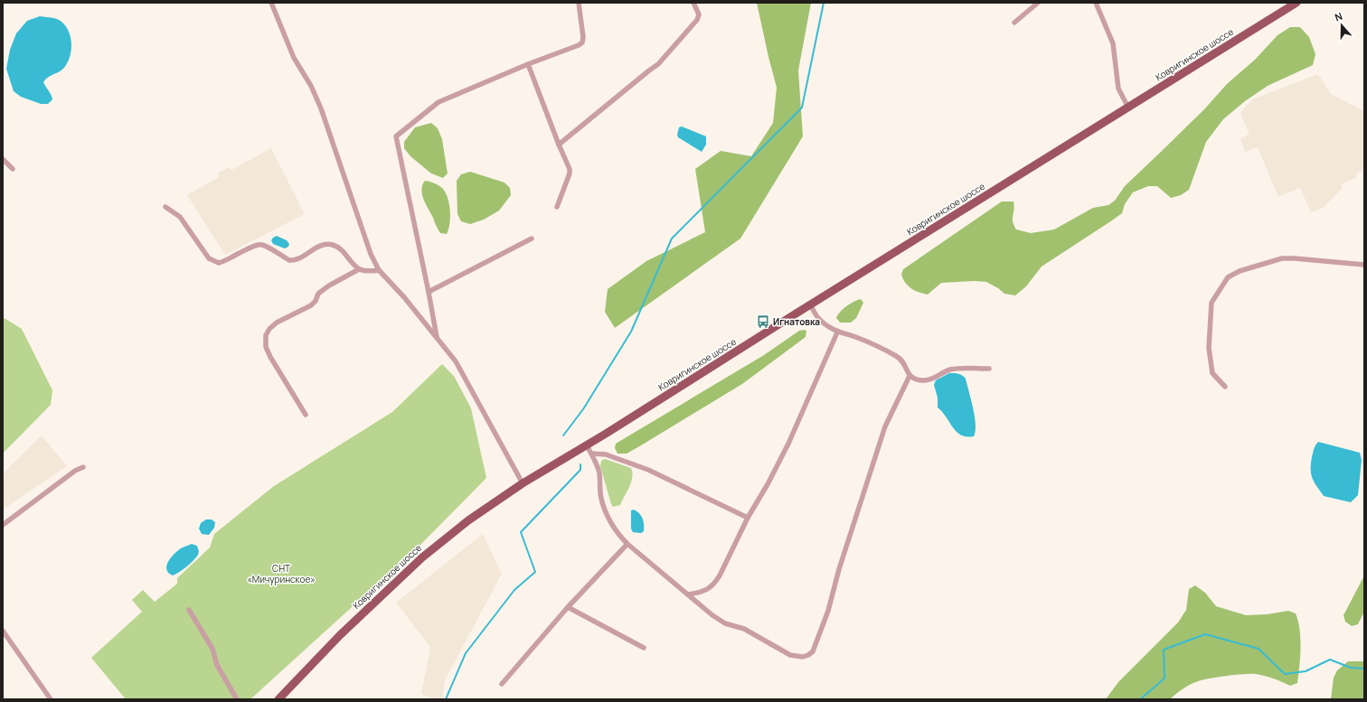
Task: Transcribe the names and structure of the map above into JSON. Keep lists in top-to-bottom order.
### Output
{
  "streets": {
    "main road": ["Ковригинское шоссе"]
  },
  "parks": ["СНТ «Мичуринское»"],
  "places": {
    "bus stop": ["Игнатовка"]
  },
  "north": "top"
}
